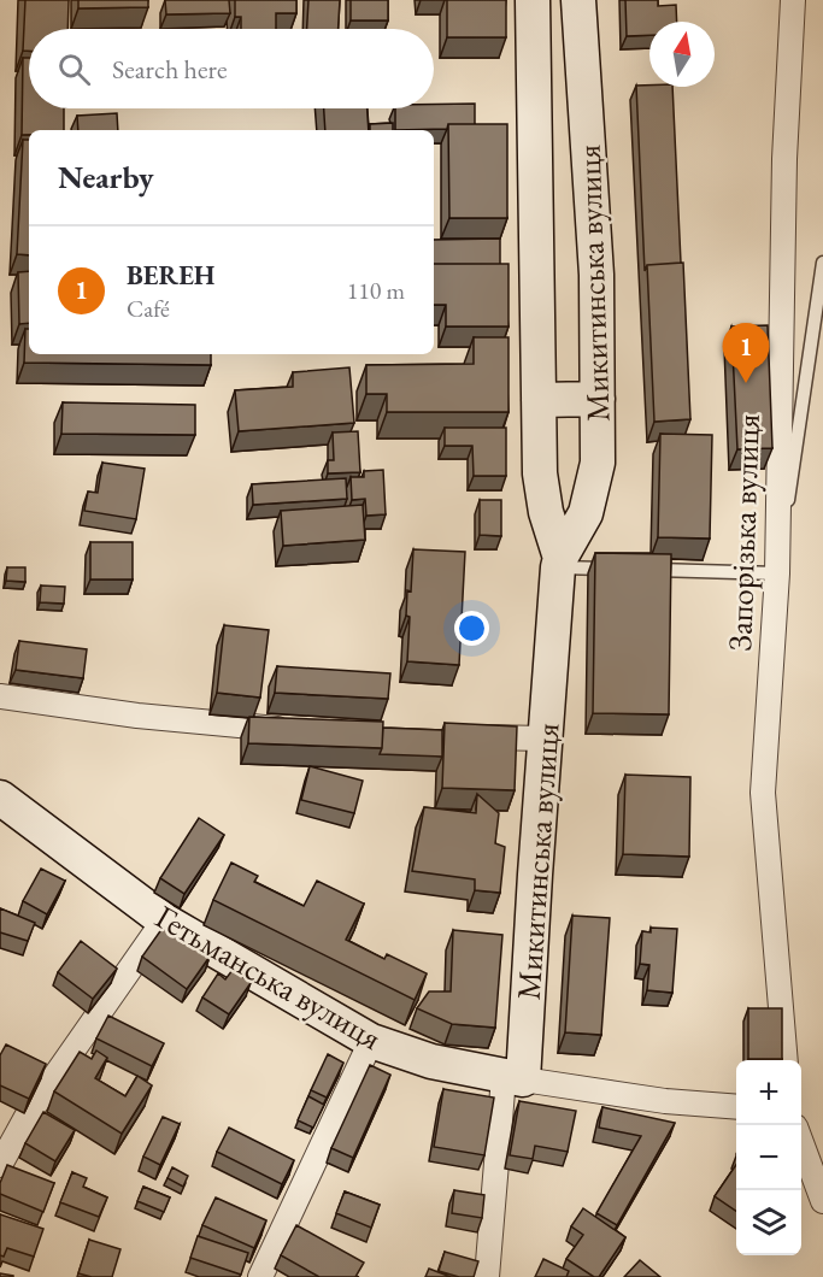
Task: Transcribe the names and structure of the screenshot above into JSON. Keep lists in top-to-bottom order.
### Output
{
  "streets": {
    "street": ["Микитинська вулиця", "Запорізька вулиця", "Гетьманська вулиця"]
  },
  "crossings": [
    ["Микитинська вулиця", "Гетьманська вулиця"]
  ],
  "north": "top",
  "page": {
    "search": "Search here",
    "heading": "Nearby",
    "list": [
      {
        "mark": "1",
        "name": "BEREH",
        "note": "Café",
        "value": "110 m"
      }
    ],
    "pins": "1",
    "map_buttons": ["+", "−"]
  }
}
